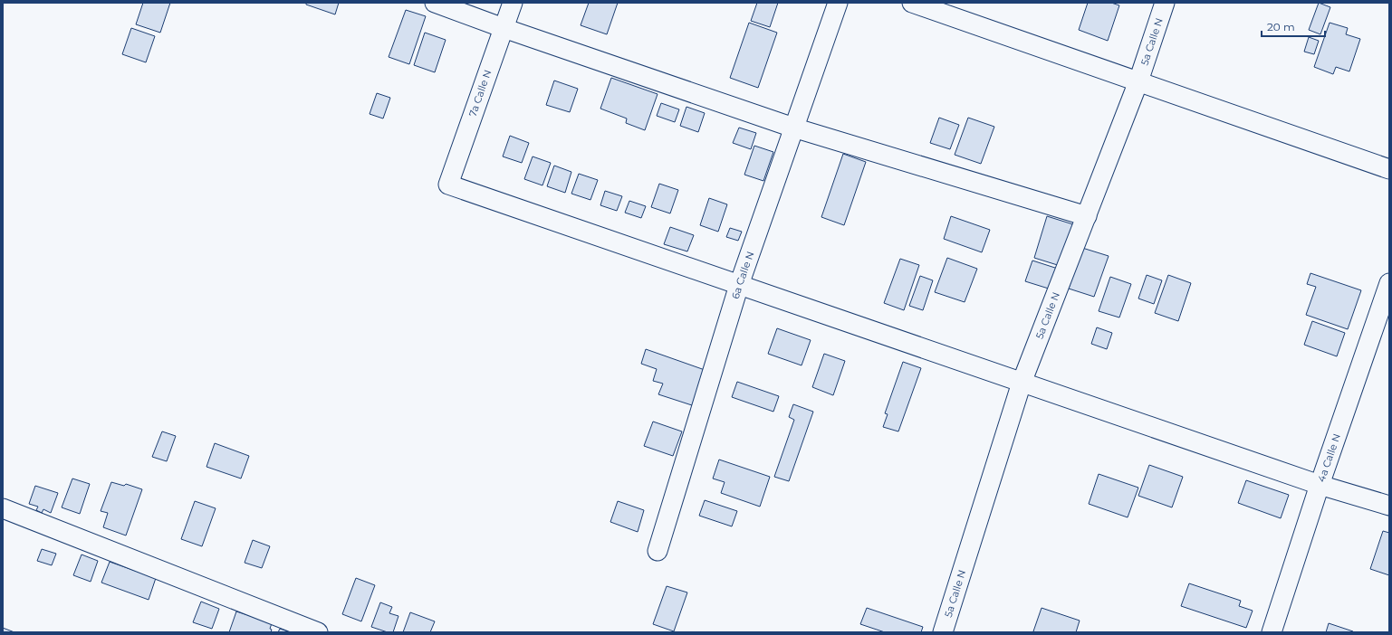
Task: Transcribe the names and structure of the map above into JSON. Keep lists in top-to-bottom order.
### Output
{
  "streets": {
    "street": [
      "5a Calle N",
      "7a Calle N",
      "6a Calle N",
      "4a Calle N"
    ]
  },
  "crossings": [
    ["7a Calle N", "6a Calle N"]
  ],
  "scale_bar": "20 m"
}
